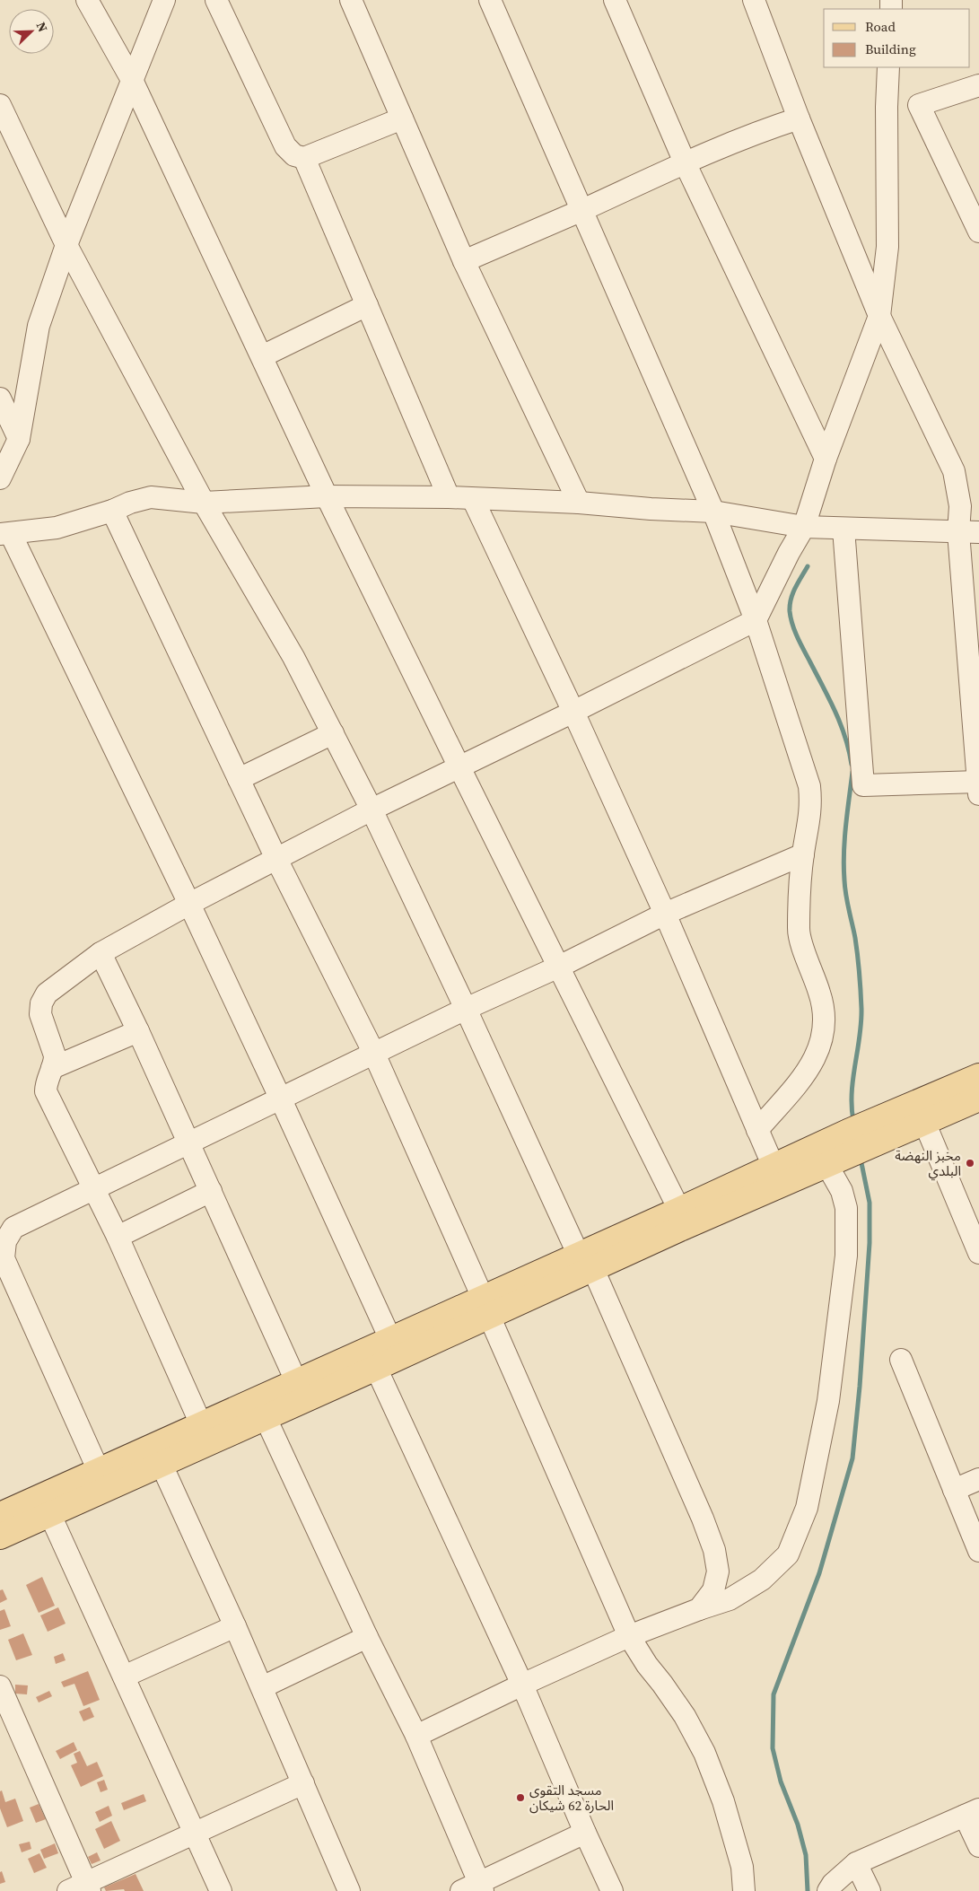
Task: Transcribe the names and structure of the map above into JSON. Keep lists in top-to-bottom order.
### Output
{
  "places": ["مخبز النهضة البلدي", "مسجد التقوى الحارة 62 شيكان"],
  "legend": ["Road", "Building"],
  "north": "top right"
}
